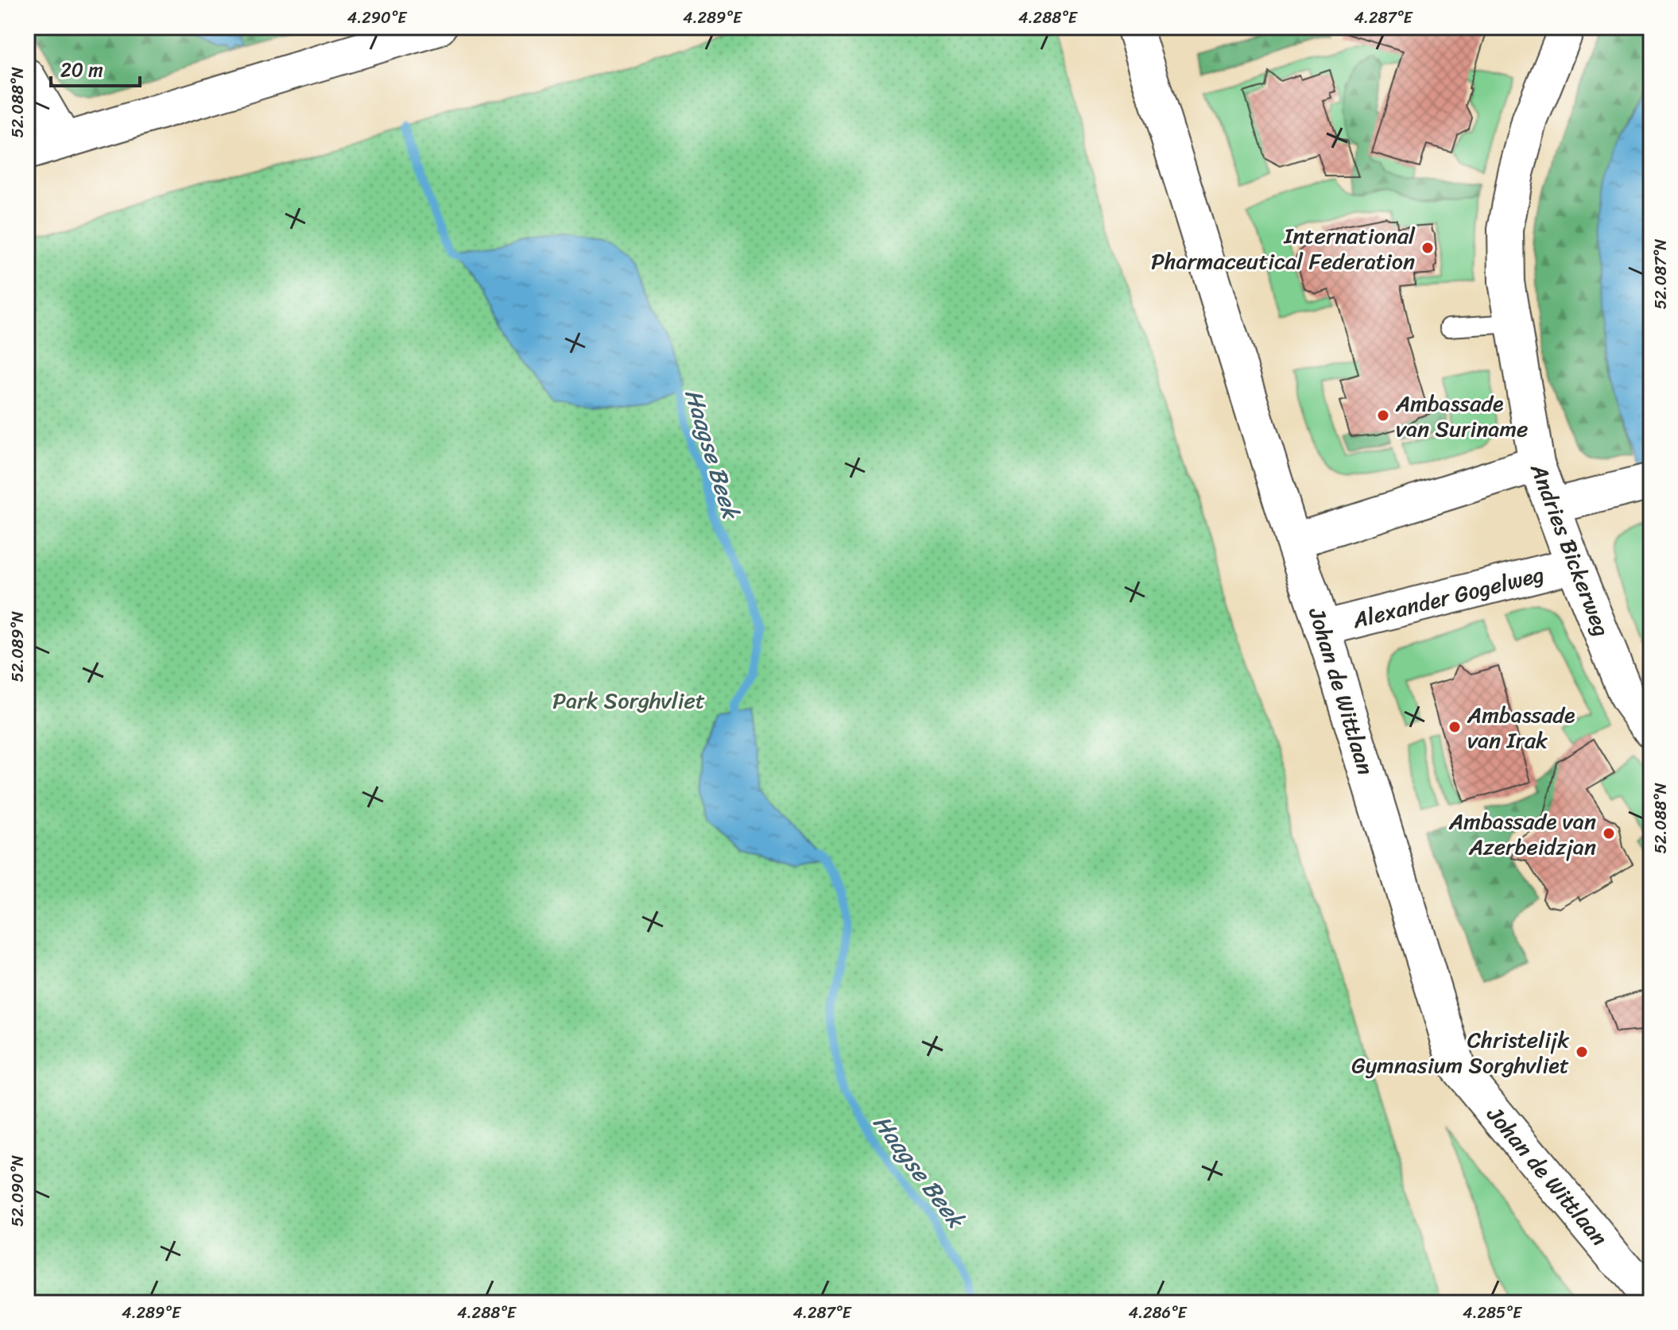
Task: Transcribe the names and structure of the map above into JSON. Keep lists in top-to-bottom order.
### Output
{
  "streets": {
    "street": ["Andries Bickerweg", "Alexander Gogelweg", "Johan de Wittlaan"]
  },
  "crossings": [
    ["Andries Bickerweg", "Alexander Gogelweg"],
    ["Alexander Gogelweg", "Johan de Wittlaan"]
  ],
  "water": ["Haagse Beek"],
  "parks": ["Park Sorghvliet"],
  "places": [
    "International Pharmaceutical Federation",
    "Ambassade van Suriname",
    "Ambassade van Irak",
    "Ambassade van Azerbeidzjan",
    "Christelijk Gymnasium Sorghvliet"
  ],
  "scale_bar": "20 m",
  "coordinates": [
    "4.290°E",
    "4.289°E",
    "4.288°E",
    "4.287°E",
    "52.088°N",
    "52.087°N",
    "52.089°N",
    "52.090°N",
    "4.286°E",
    "4.285°E"
  ]
}
